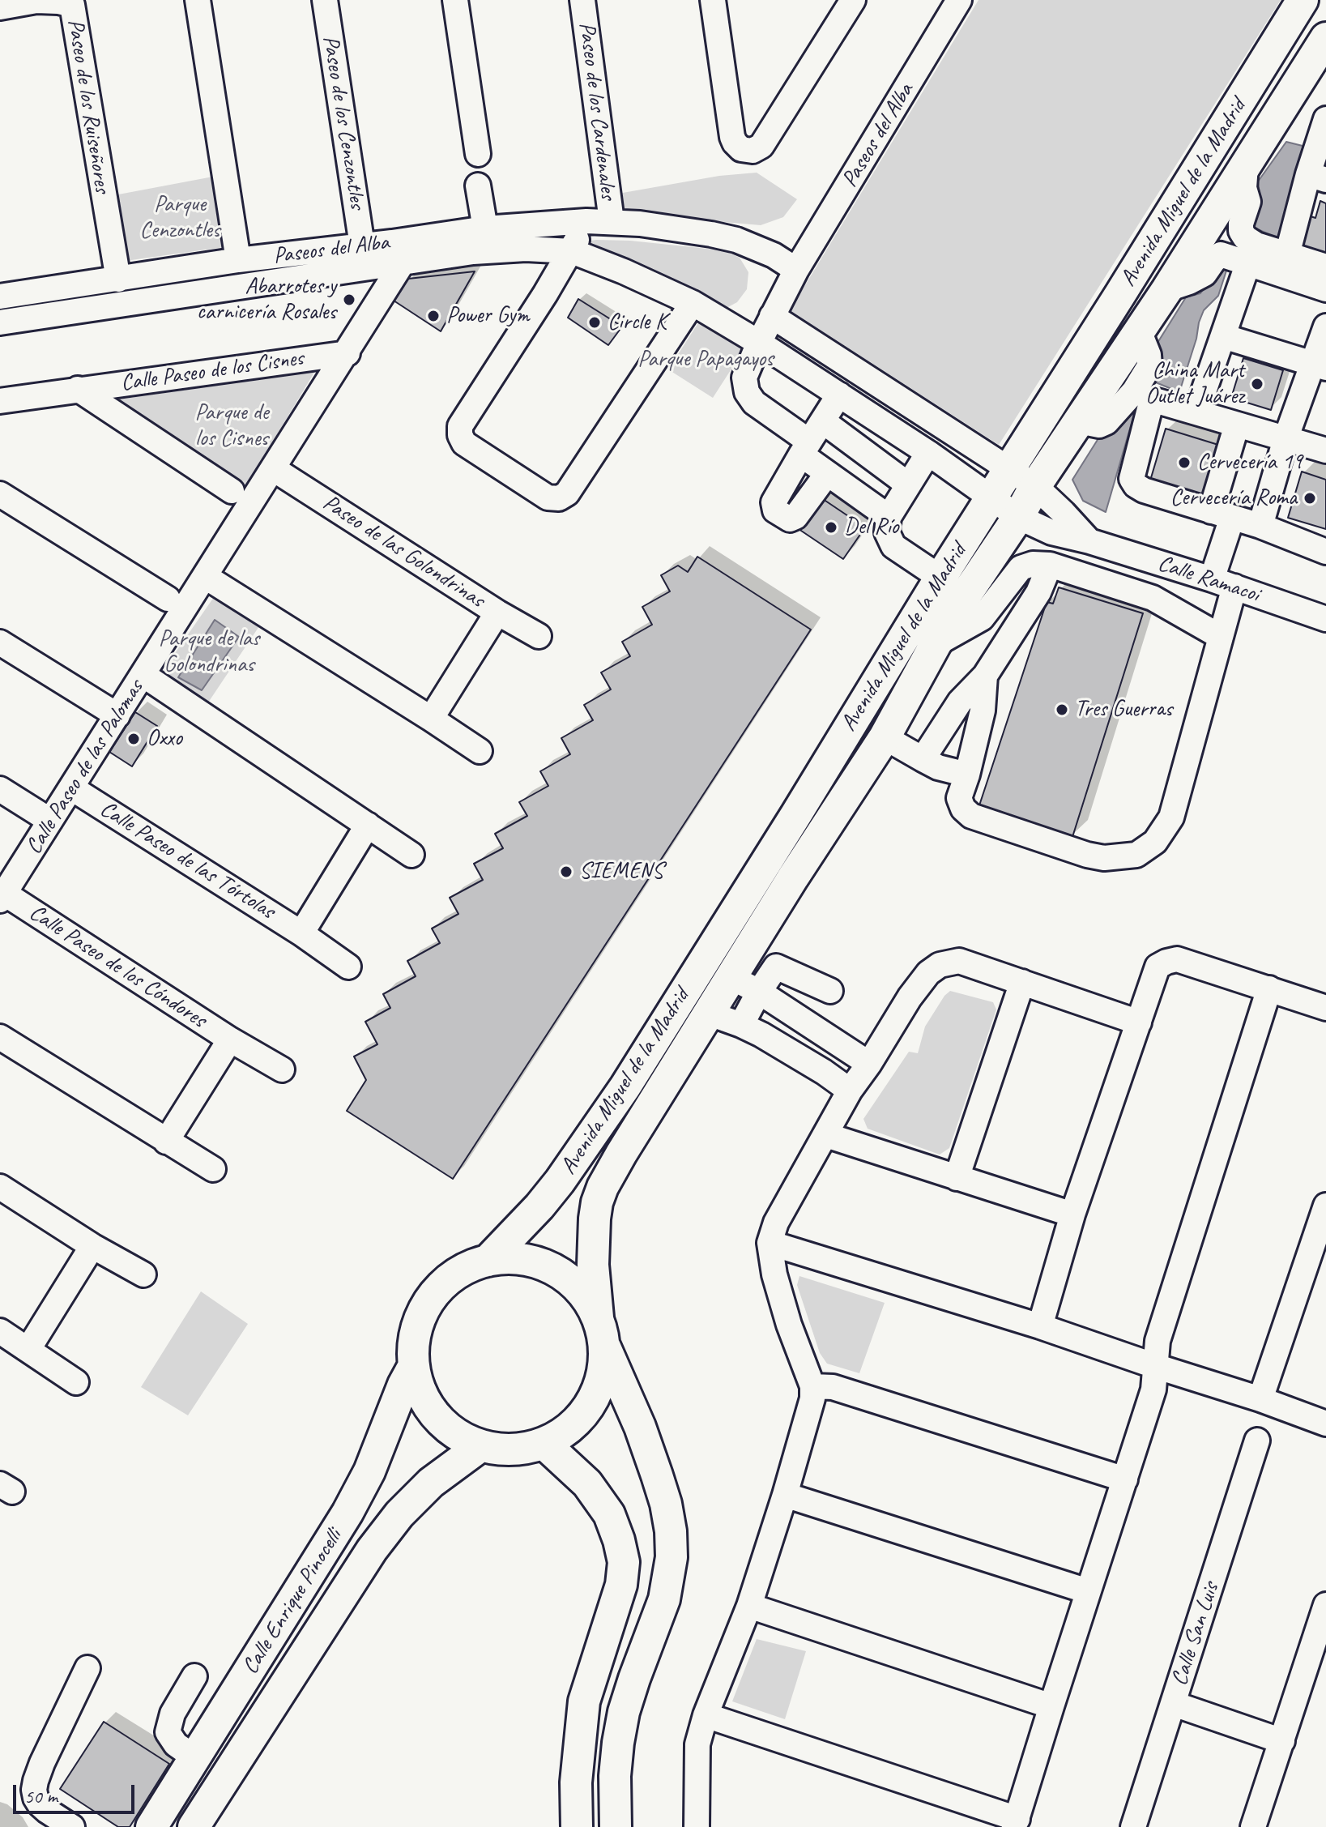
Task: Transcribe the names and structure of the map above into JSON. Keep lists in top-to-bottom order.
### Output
{
  "streets": {
    "main road": ["Avenida Miguel de la Madrid", "Calle Enrique Pinocelli"],
    "street": [
      "Paseo de los Ruiseñores",
      "Paseo de los Cardenales",
      "Paseo de los Cenzontles",
      "Paseos del Alba",
      "Calle Paseo de los Cisnes",
      "Paseo de las Golondrinas",
      "Calle Ramacoi",
      "Calle Paseo de las Palomas",
      "Calle Paseo de las Tórtolas",
      "Calle Paseo de los Cóndores",
      "Calle San Luis"
    ]
  },
  "crossings": [
    ["Paseo de los Ruiseñores", "Paseos del Alba"],
    ["Paseo de los Cardenales", "Paseos del Alba"],
    ["Paseo de los Cenzontles", "Paseos del Alba"],
    ["Paseos del Alba", "Avenida Miguel de la Madrid"],
    ["Paseos del Alba", "Calle Ramacoi"],
    ["Paseos del Alba", "Calle Paseo de las Palomas"],
    ["Avenida Miguel de la Madrid", "Calle Ramacoi"],
    ["Avenida Miguel de la Madrid", "Calle Enrique Pinocelli"],
    ["Calle Paseo de los Cisnes", "Calle Paseo de las Palomas"],
    ["Paseo de las Golondrinas", "Calle Paseo de las Palomas"],
    ["Calle Paseo de las Palomas", "Calle Paseo de las Tórtolas"],
    ["Calle Paseo de las Palomas", "Calle Paseo de los Cóndores"]
  ],
  "parks": [
    "Parque Cenzontles",
    "Parque Papagayos",
    "Parque de los Cisnes",
    "Parque de las Golondrinas"
  ],
  "places": [
    "Abarrotes y carnicería Rosales",
    "Power Gym",
    "Circle K",
    "China Mart Outlet Juárez",
    "Cervecería 19",
    "Cervecería Roma",
    "Del Río",
    "Tres Guerras",
    "Oxxo",
    "SIEMENS"
  ],
  "scale_bar": "50 m"
}
